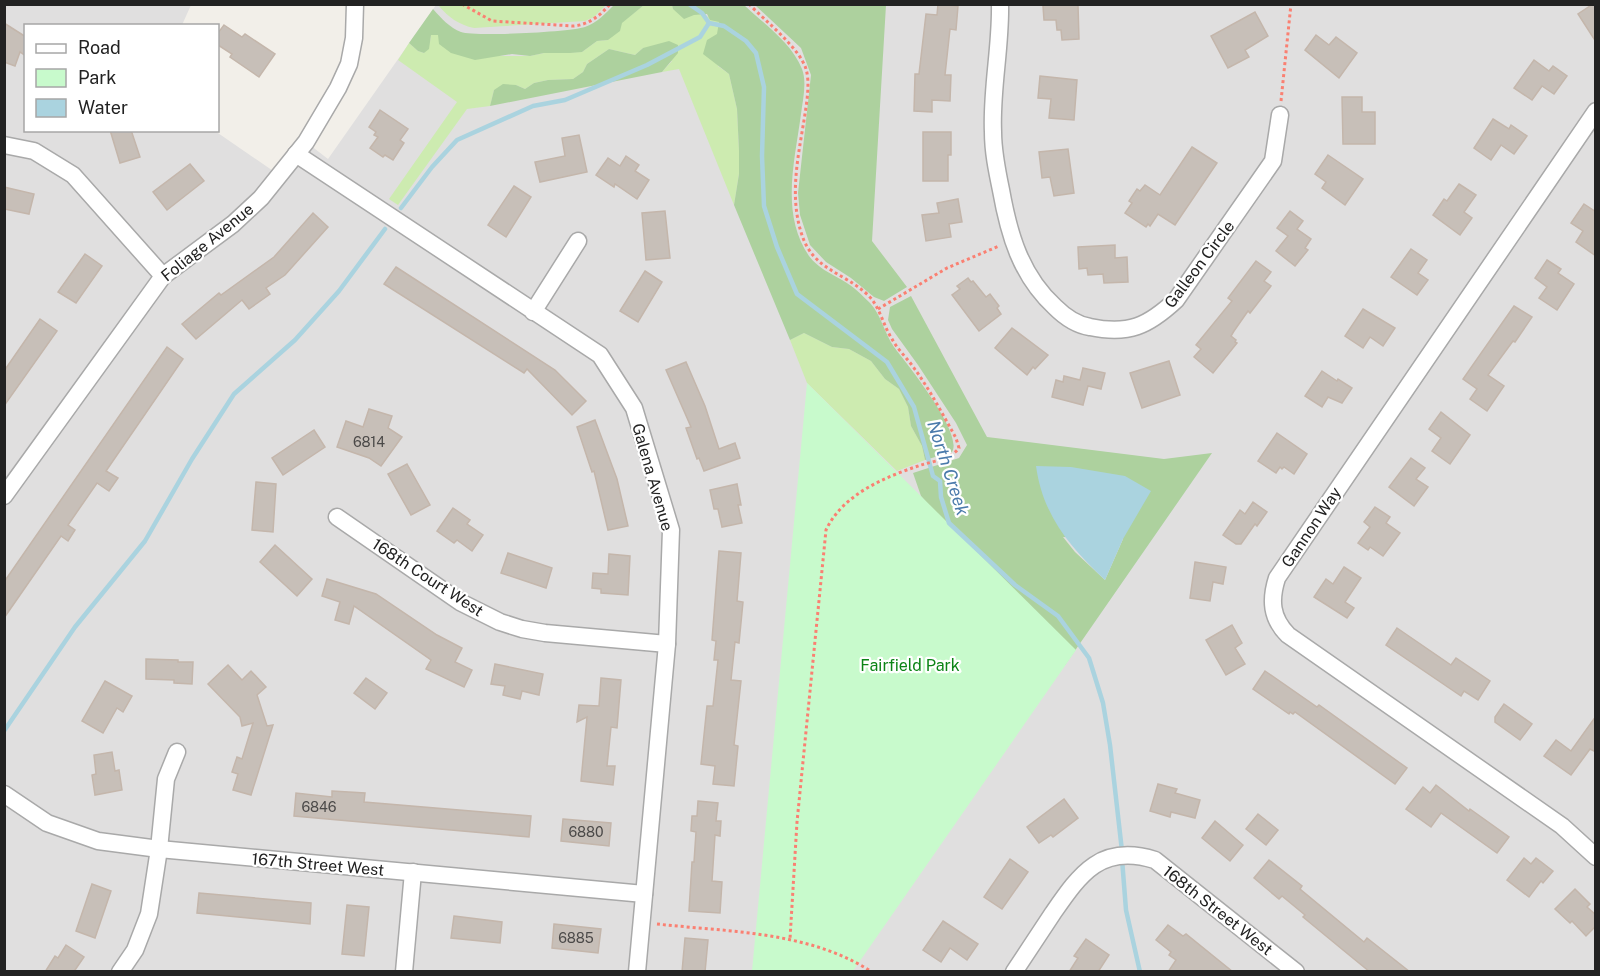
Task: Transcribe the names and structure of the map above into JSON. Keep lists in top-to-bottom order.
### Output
{
  "streets": {
    "street": [
      "Foliage Avenue",
      "Galleon Circle",
      "Galena Avenue",
      "Gannon Way",
      "168th Court West",
      "167th Street West",
      "168th Street West"
    ]
  },
  "crossings": [
    ["Foliage Avenue", "Galena Avenue"],
    ["Galena Avenue", "168th Court West"],
    ["Galena Avenue", "167th Street West"]
  ],
  "water": ["North Creek"],
  "parks": ["Fairfield Park"],
  "house_numbers": [
    "6814",
    "6846",
    "6880",
    "6885"
  ],
  "legend": ["Road", "Park", "Water"]
}
